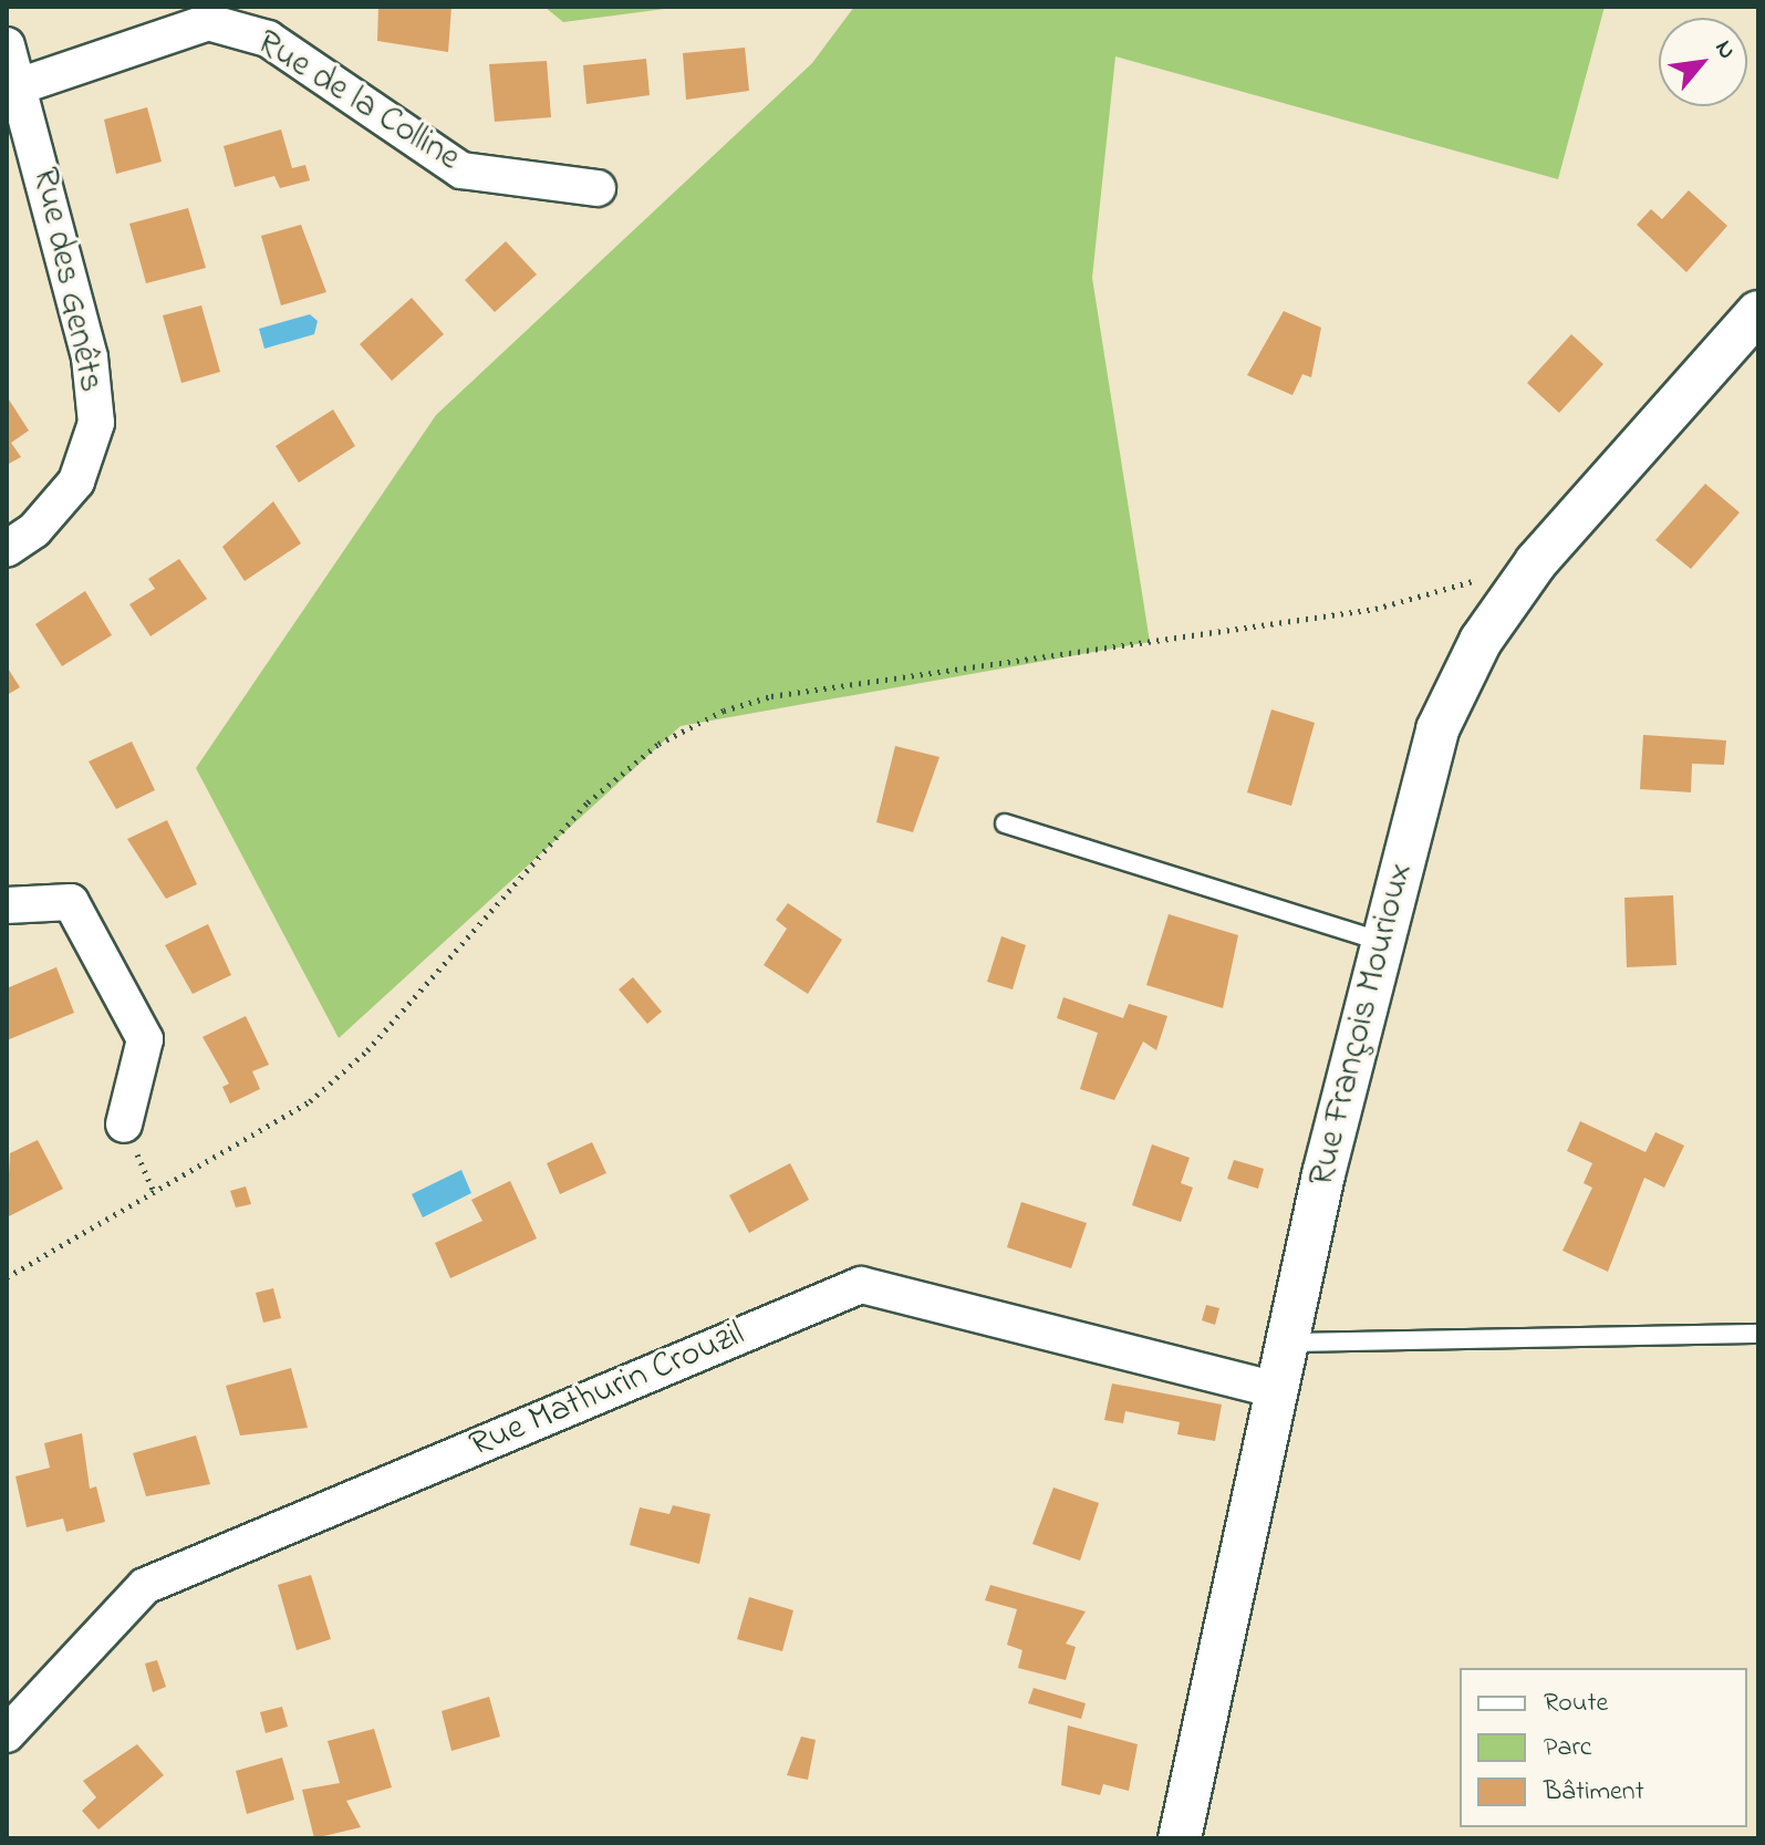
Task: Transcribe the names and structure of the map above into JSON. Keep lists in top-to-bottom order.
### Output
{
  "streets": {
    "street": [
      "Rue de la Colline",
      "Rue des Genêts",
      "Rue François Mourioux",
      "Rue Mathurin Crouzil"
    ]
  },
  "crossings": [
    ["Rue de la Colline", "Rue des Genêts"],
    ["Rue François Mourioux", "Rue Mathurin Crouzil"]
  ],
  "legend": ["Route", "Parc", "Bâtiment"],
  "north": "top right"
}
